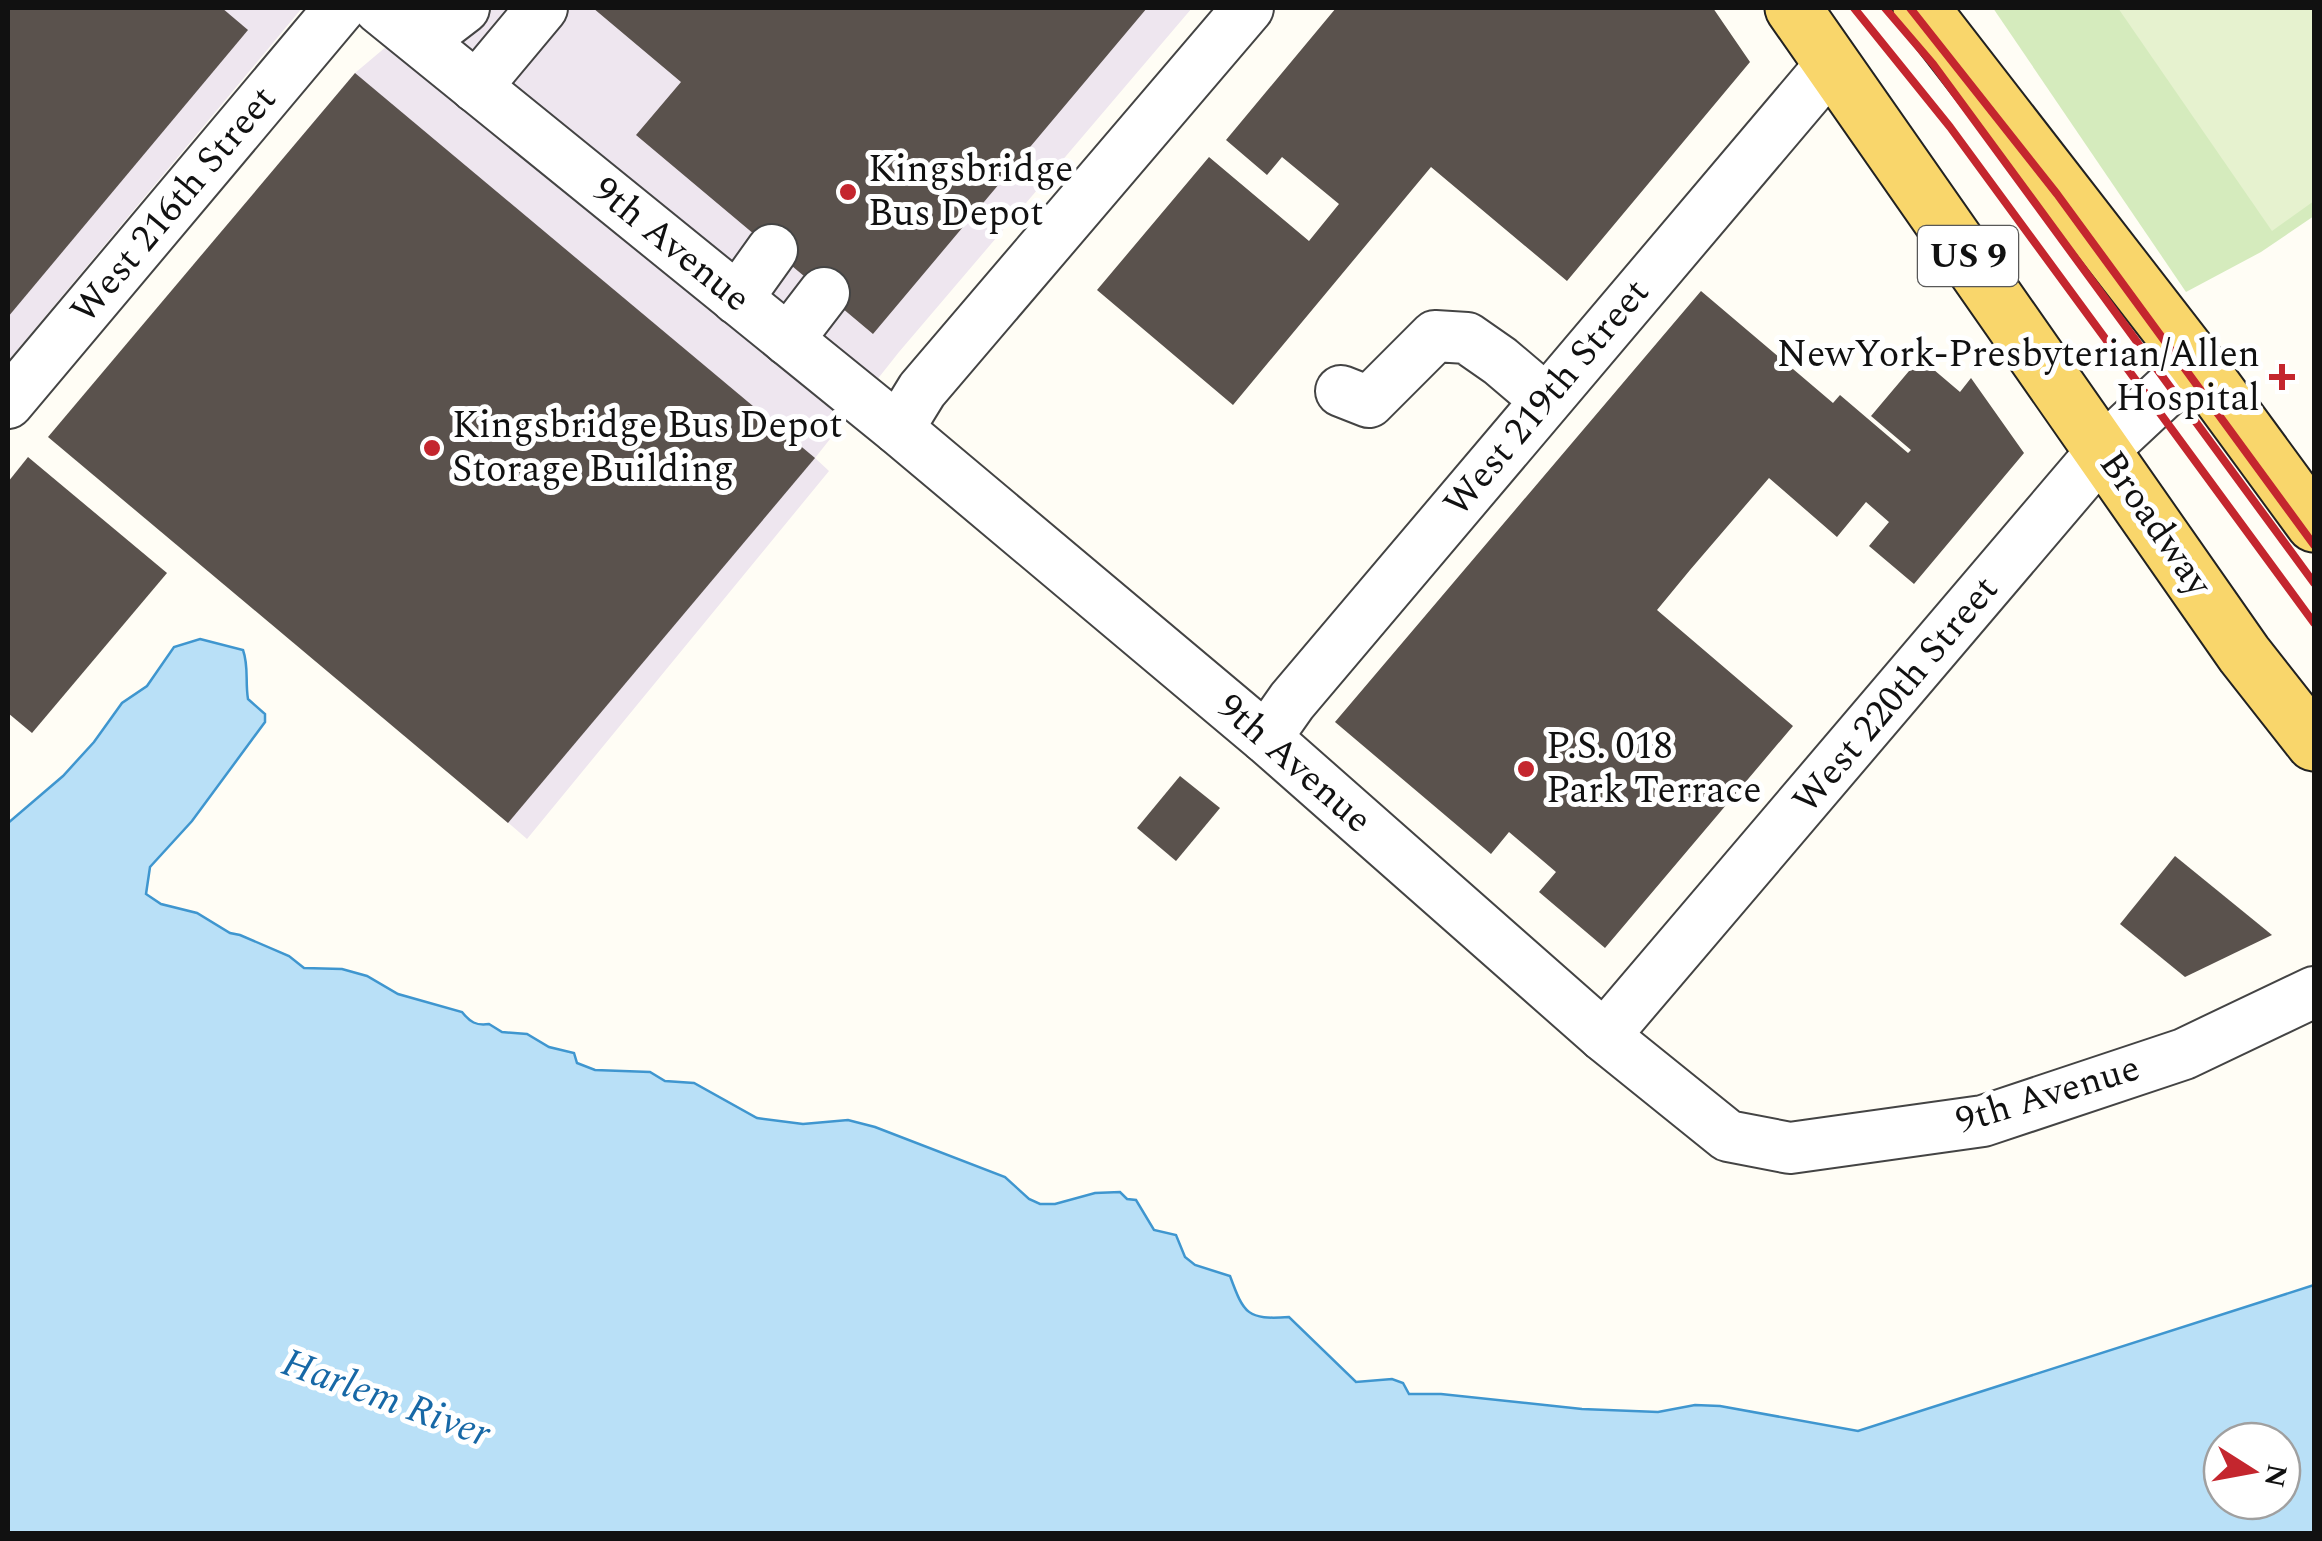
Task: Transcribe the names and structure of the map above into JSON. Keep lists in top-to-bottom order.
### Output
{
  "streets": {
    "main road": ["US 9", "Broadway"],
    "street": [
      "West 216th Street",
      "9th Avenue",
      "West 219th Street",
      "West 220th Street"
    ]
  },
  "crossings": [
    ["9th Avenue", "West 219th Street"],
    ["9th Avenue", "West 220th Street"],
    ["West 219th Street", "Broadway"],
    ["Broadway", "West 220th Street"]
  ],
  "water": ["Harlem River"],
  "places": {
    "other": ["Kingsbridge Bus Depot", "Kingsbridge Bus Depot Storage Building", "P.S. 018 Park Terrace"],
    "health": ["NewYork-Presbyterian/Allen Hospital"]
  },
  "north": "right"
}
